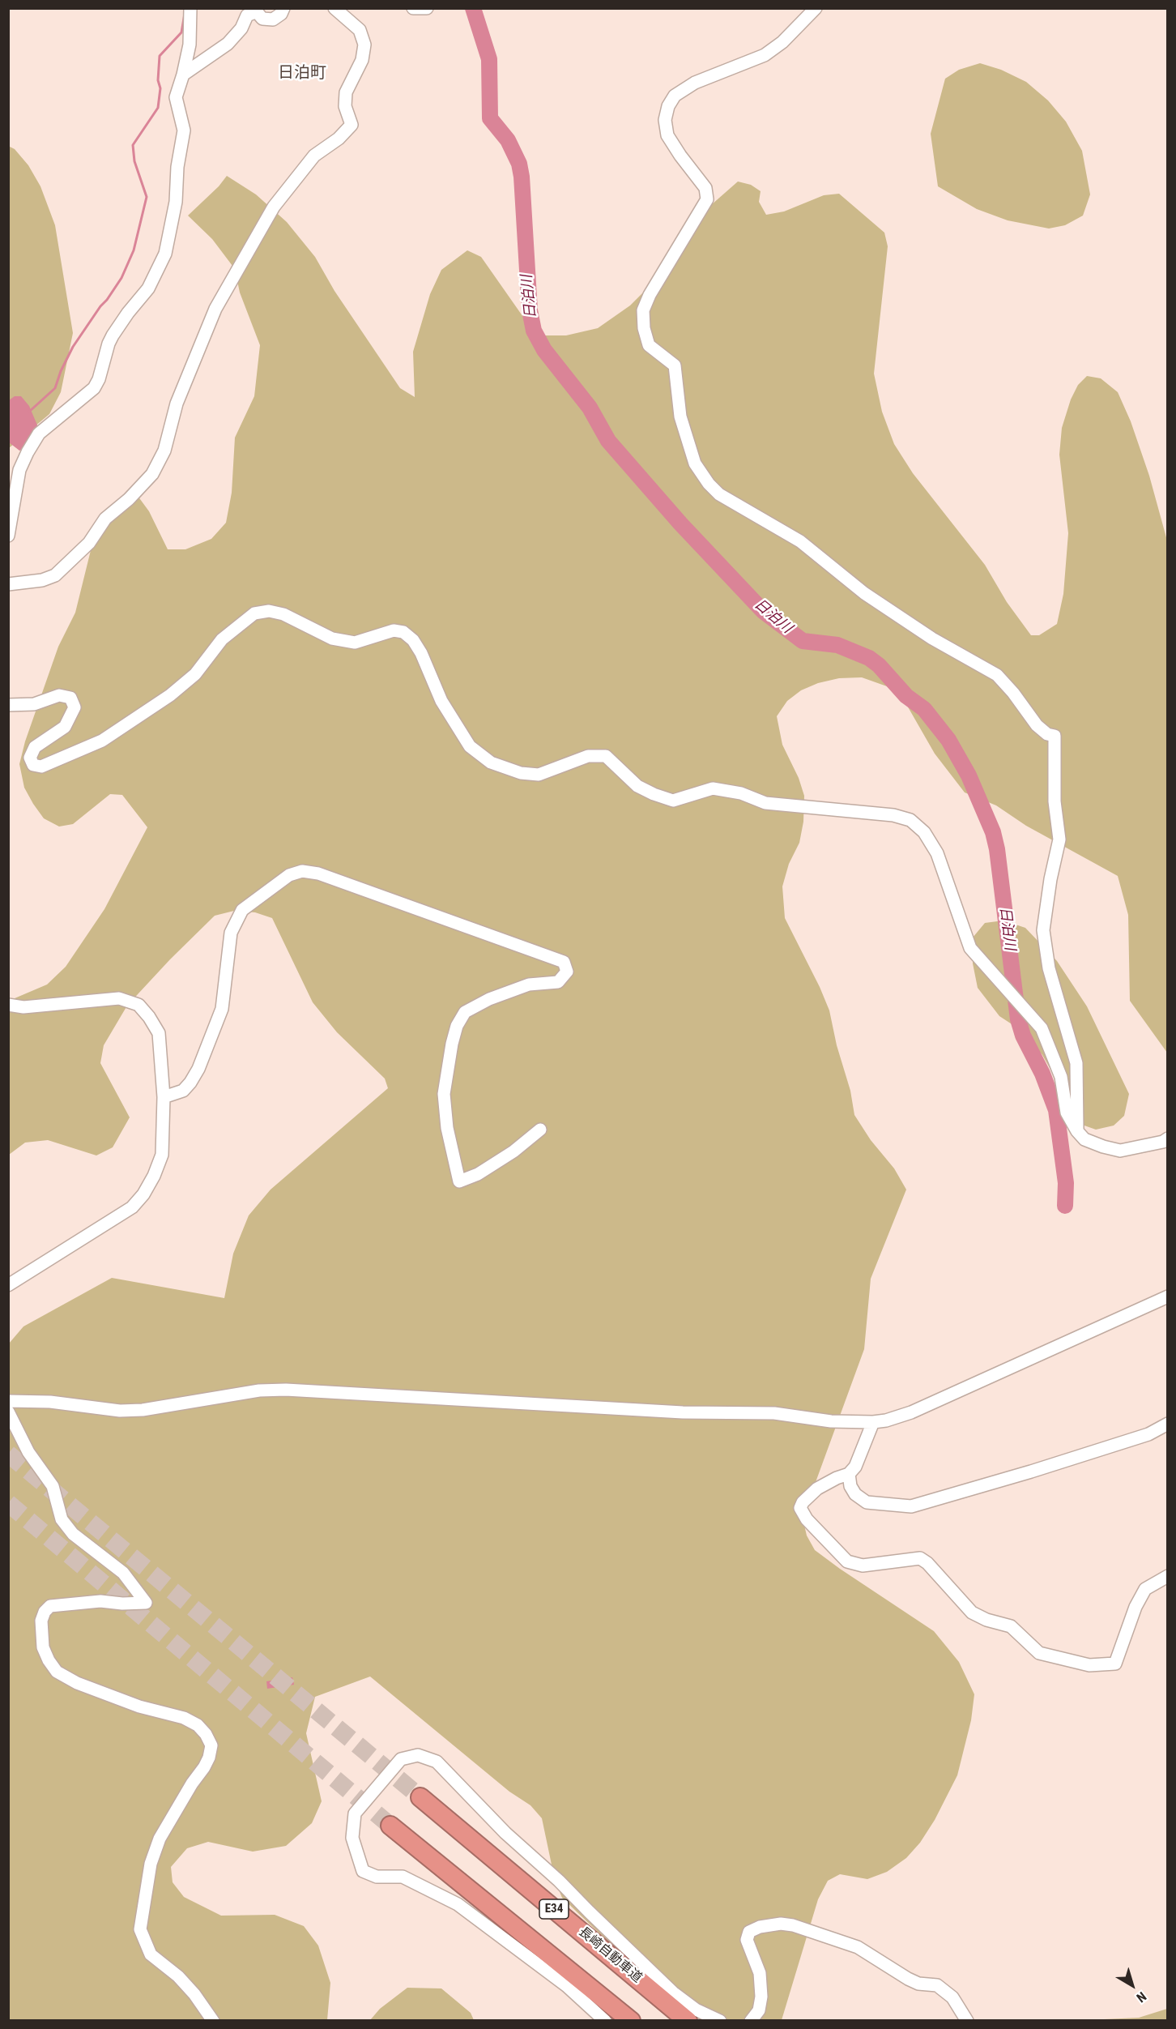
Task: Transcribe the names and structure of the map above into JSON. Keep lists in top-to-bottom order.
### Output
{
  "streets": {
    "highway": ["E34", "長崎自動車道"]
  },
  "districts": ["日泊町"],
  "water": ["日泊川"],
  "north": "bottom right"
}
